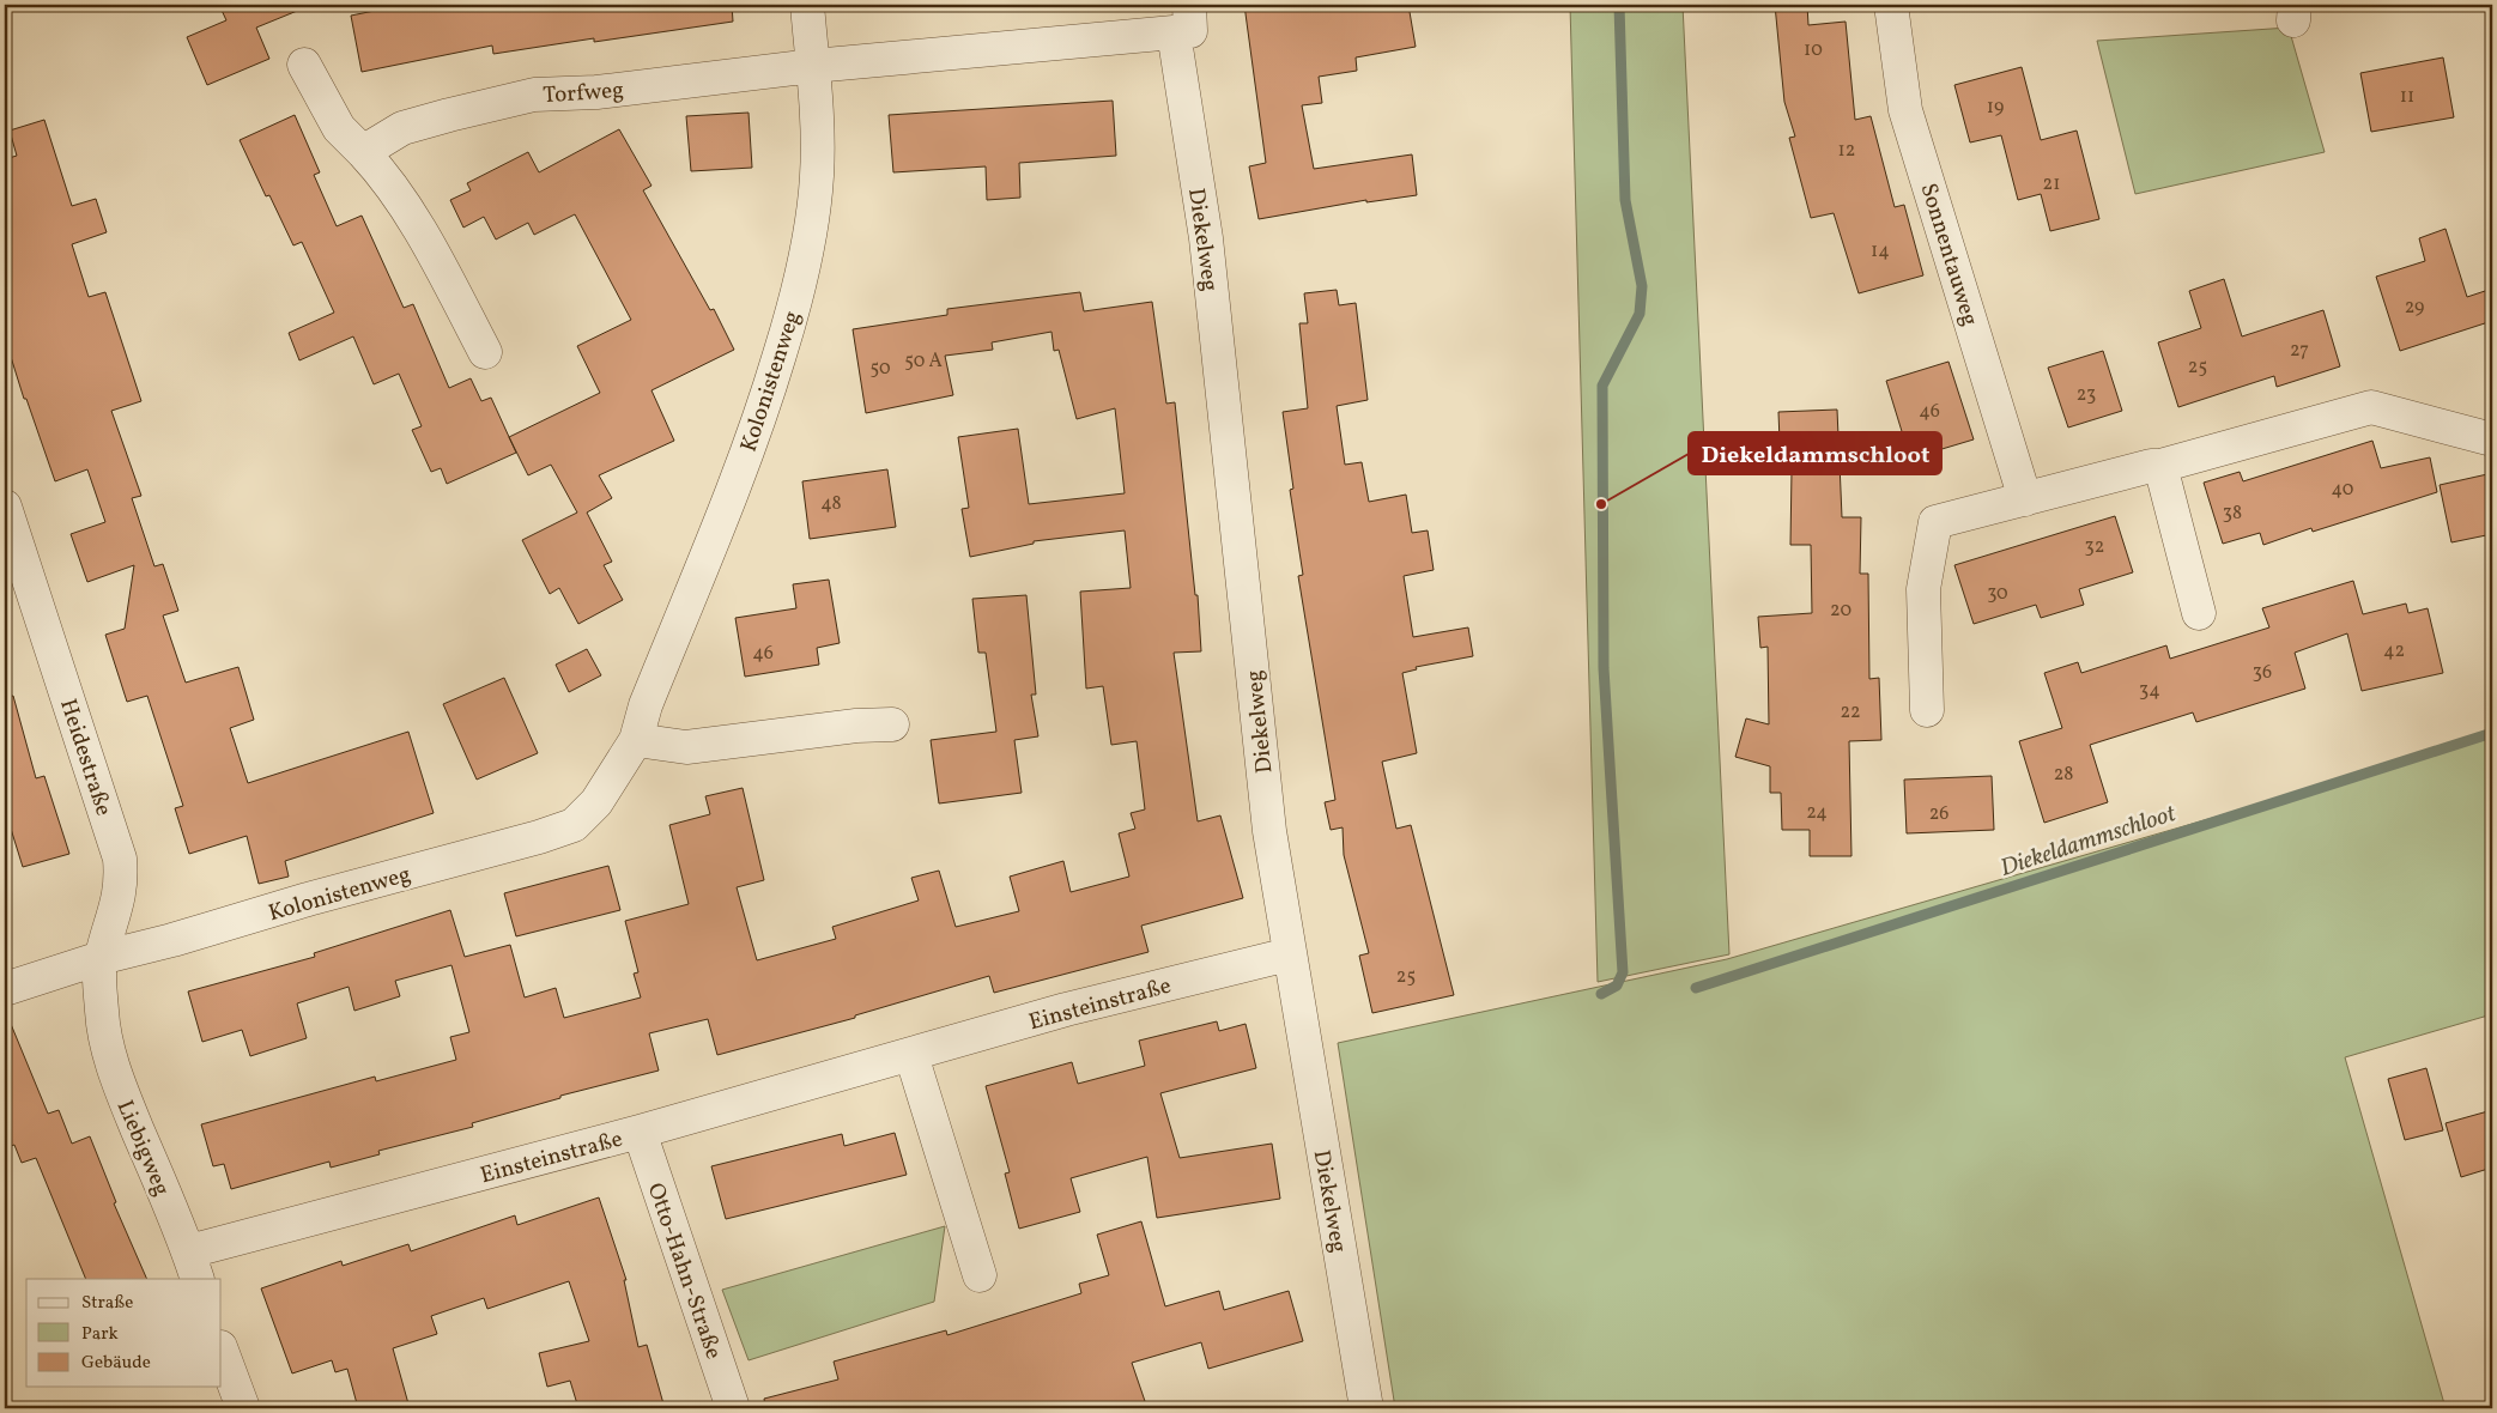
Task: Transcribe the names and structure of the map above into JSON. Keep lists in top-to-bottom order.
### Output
{
  "streets": {
    "street": [
      "Torfweg",
      "Diekelweg",
      "Sonnentauweg",
      "Kolonistenweg",
      "Heidestraße",
      "Einsteinstraße",
      "Liebigweg",
      "Otto-Hahn-Straße"
    ]
  },
  "crossings": [
    ["Torfweg", "Diekelweg"],
    ["Torfweg", "Kolonistenweg"],
    ["Diekelweg", "Kolonistenweg"],
    ["Diekelweg", "Einsteinstraße"],
    ["Kolonistenweg", "Heidestraße"],
    ["Heidestraße", "Liebigweg"],
    ["Einsteinstraße", "Liebigweg"],
    ["Einsteinstraße", "Otto-Hahn-Straße"]
  ],
  "water": ["Diekeldammschloot"],
  "places": ["Diekeldammschloot"],
  "house_numbers": [
    "10",
    "11",
    "19",
    "12",
    "21",
    "14",
    "29",
    "27",
    "50 A",
    "25",
    "50",
    "23",
    "46",
    "40",
    "48",
    "38",
    "32",
    "30",
    "20",
    "42",
    "46",
    "36",
    "34",
    "22",
    "28",
    "24",
    "26",
    "25"
  ],
  "legend": ["Straße", "Park", "Gebäude"]
}
